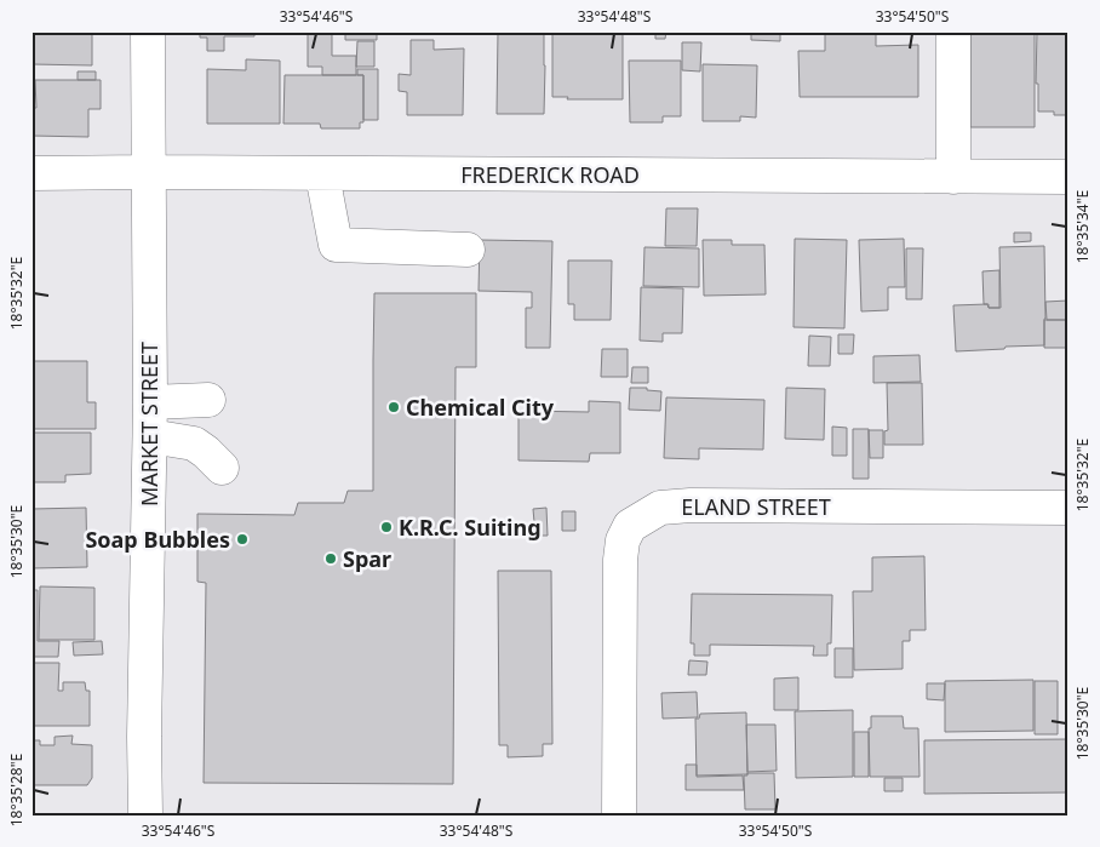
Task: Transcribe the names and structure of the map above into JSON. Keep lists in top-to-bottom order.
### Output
{
  "streets": {
    "street": ["FREDERICK ROAD", "MARKET STREET", "ELAND STREET"]
  },
  "crossings": [
    ["FREDERICK ROAD", "MARKET STREET"]
  ],
  "places": [
    "Chemical City",
    "K.R.C. Suiting",
    "Soap Bubbles",
    "Spar"
  ],
  "coordinates": [
    "33°54'46\"S",
    "33°54'48\"S",
    "33°54'50\"S",
    "18°35'34\"E",
    "18°35'32\"E",
    "18°35'30\"E",
    "18°35'28\"E"
  ]
}
